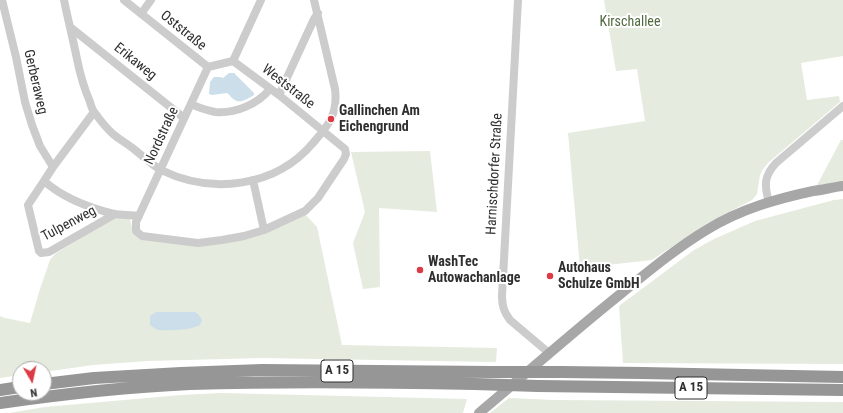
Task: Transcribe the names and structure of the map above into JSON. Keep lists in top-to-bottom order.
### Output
{
  "streets": {
    "highway": ["A 15"],
    "street": [
      "Oststraße",
      "Erikaweg",
      "Gerberaweg",
      "Weststraße",
      "Nordstraße",
      "Harnischdorfer Straße",
      "Tulpenweg"
    ]
  },
  "crossings": [
    ["Oststraße", "Nordstraße"],
    ["Erikaweg", "Nordstraße"],
    ["Gerberaweg", "Tulpenweg"],
    ["Nordstraße", "Tulpenweg"]
  ],
  "parks": ["Kirschallee"],
  "places": ["Gallinchen Am Eichengrund", "WashTec Autowachanlage", "Autohaus Schulze GmbH"],
  "north": "bottom"
}
